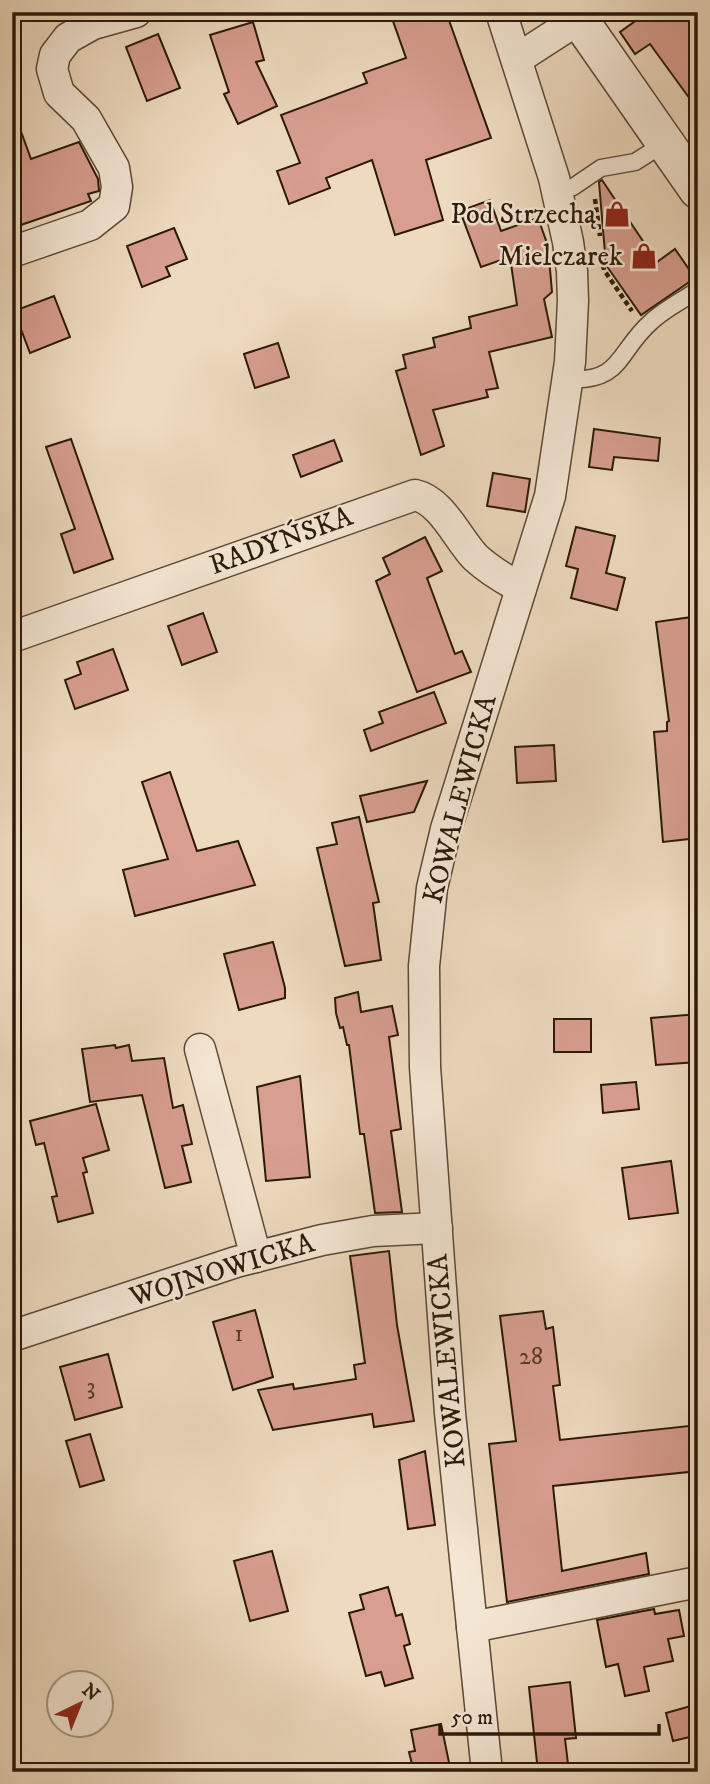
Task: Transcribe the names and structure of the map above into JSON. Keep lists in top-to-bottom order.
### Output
{
  "streets": {
    "street": ["RADYŃSKA", "KOWALEWICKA", "WOJNOWICKA"]
  },
  "crossings": [
    ["RADYŃSKA", "KOWALEWICKA"],
    ["KOWALEWICKA", "WOJNOWICKA"]
  ],
  "places": {
    "shop": ["Pod Strzechą", "Mielczarek"]
  },
  "house_numbers": ["1", "28", "3"],
  "scale_bar": "50 m",
  "north": "top right"
}
